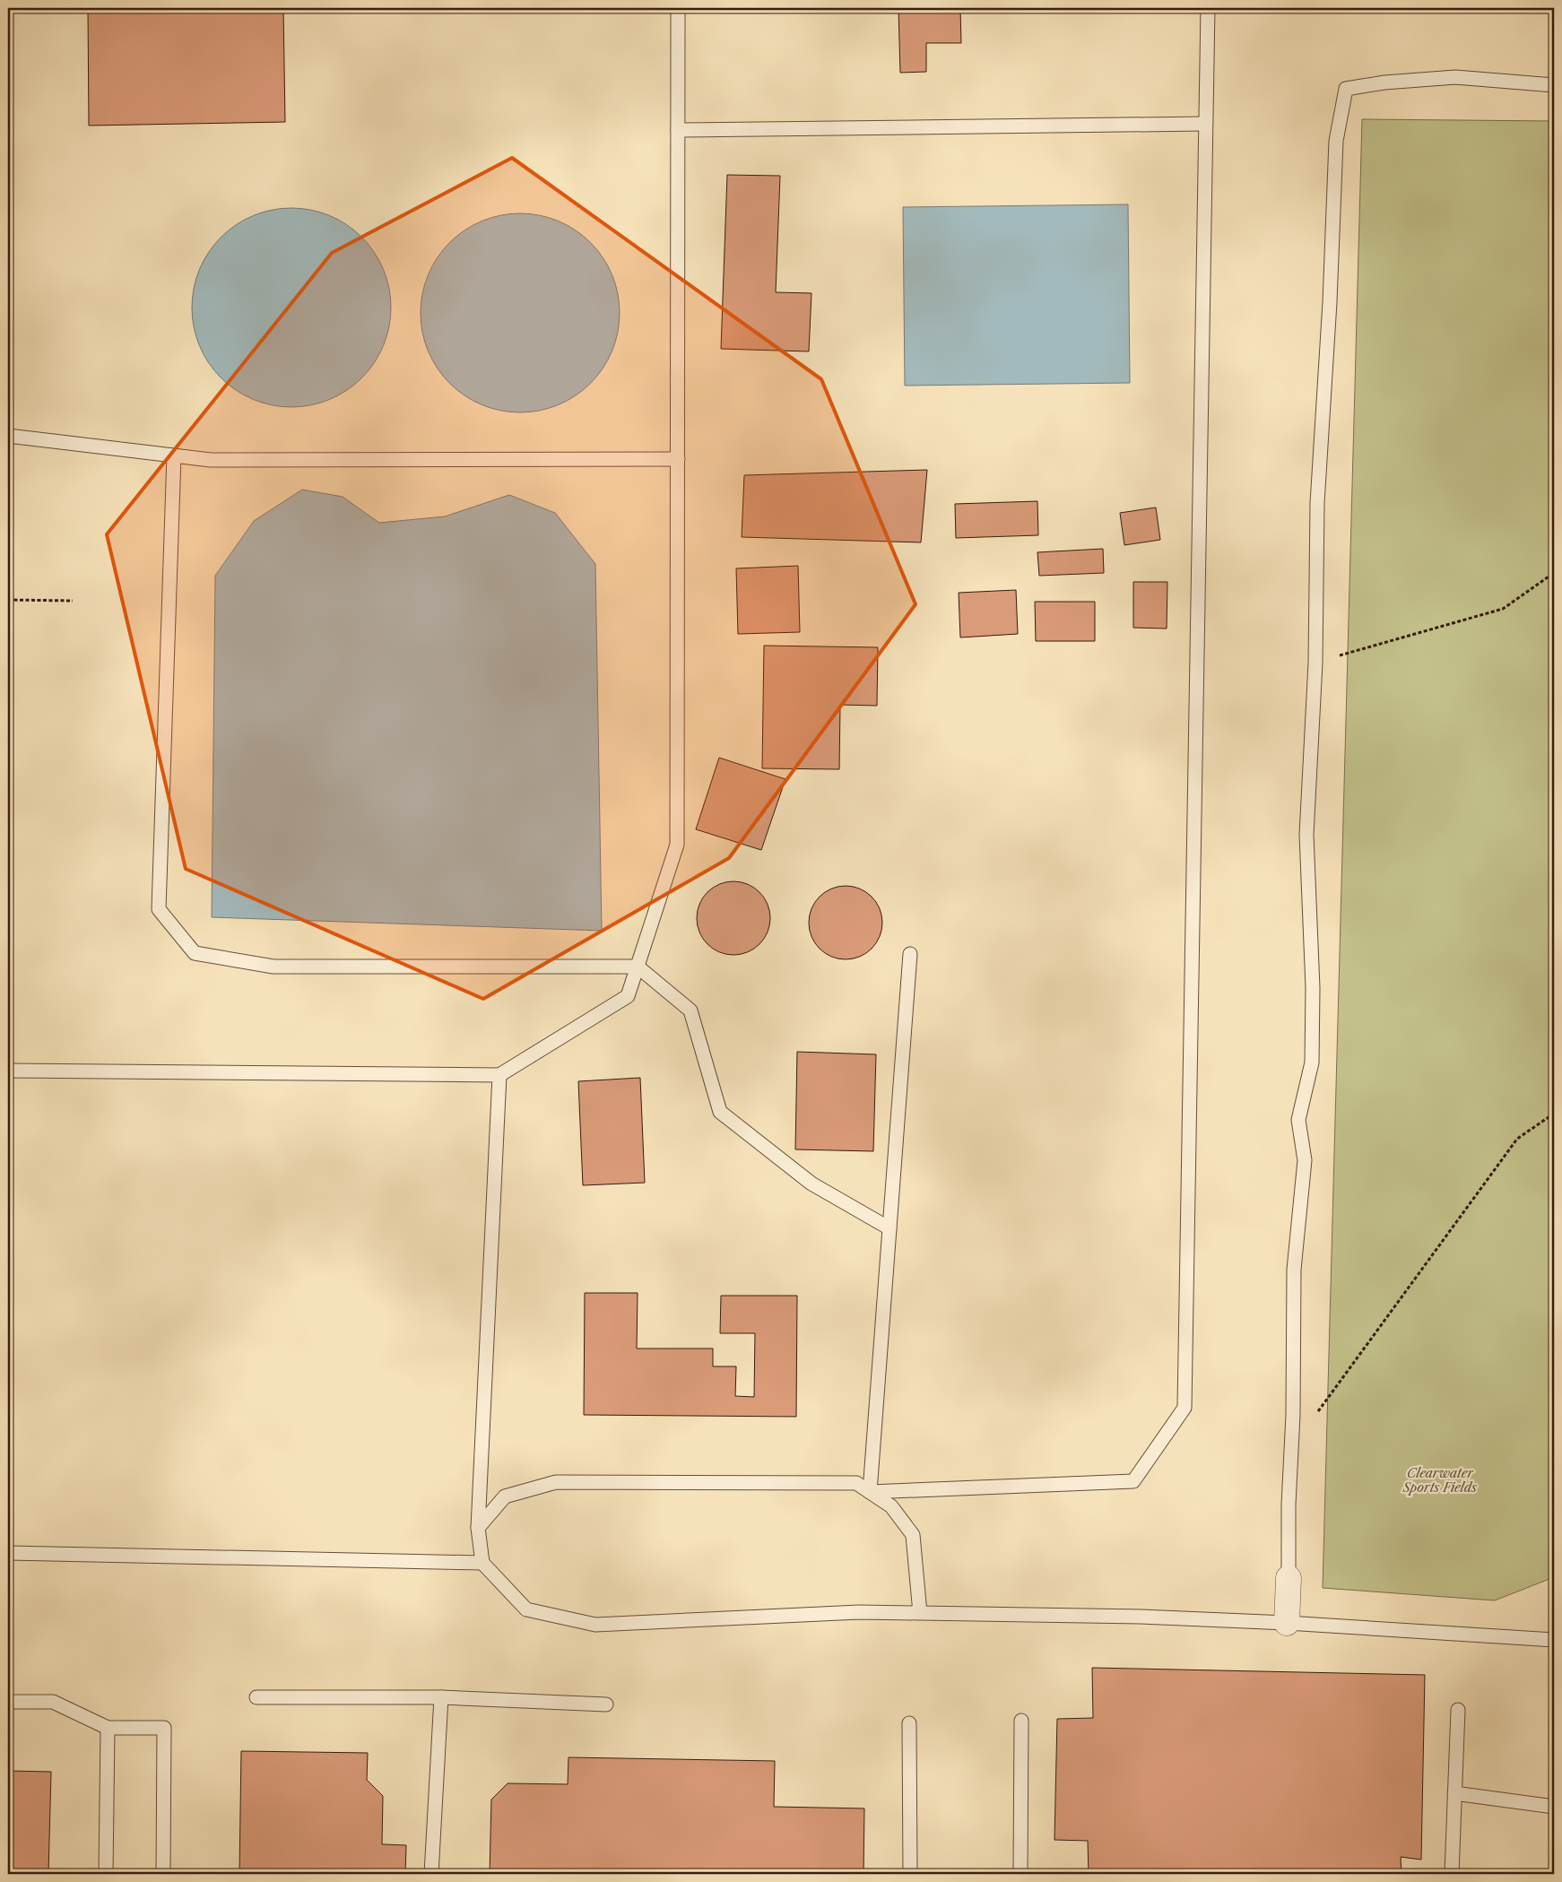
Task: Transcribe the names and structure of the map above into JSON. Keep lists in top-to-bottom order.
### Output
{
  "parks": ["Clearwater Sports Fields"]
}
